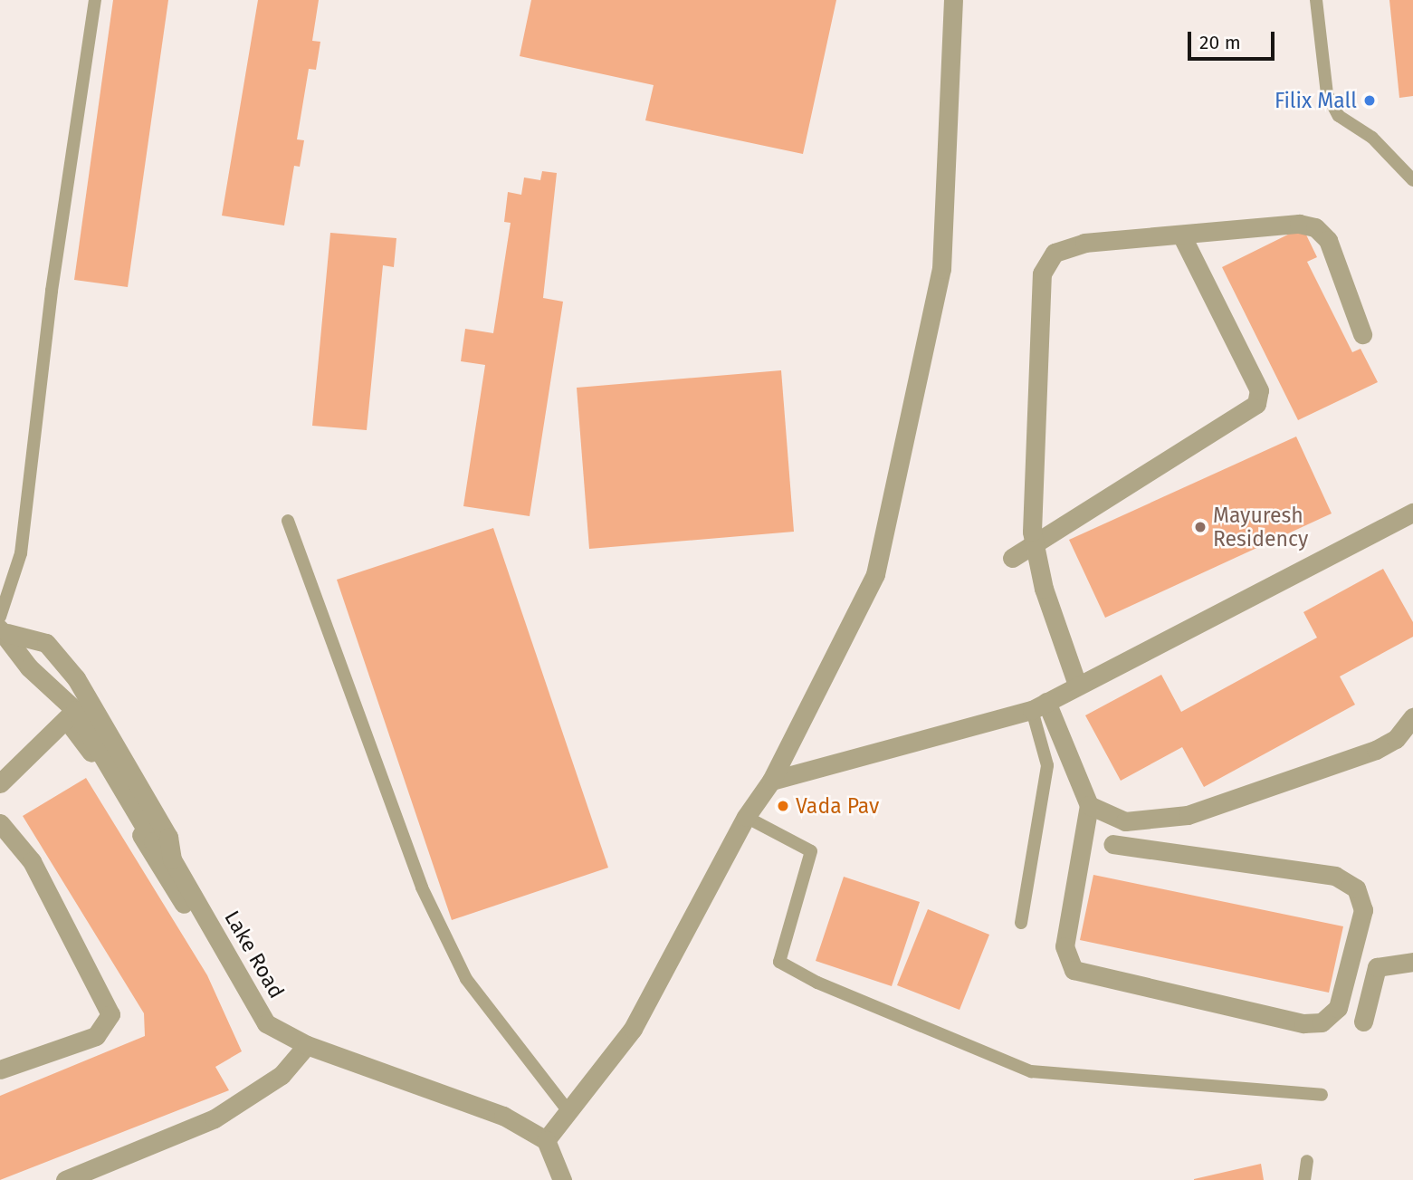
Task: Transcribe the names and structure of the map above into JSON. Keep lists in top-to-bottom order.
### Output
{
  "streets": {
    "street": ["Lake Road"]
  },
  "places": ["Filix Mall", "Mayuresh Residency", "Vada Pav"],
  "scale_bar": "20 m"
}
